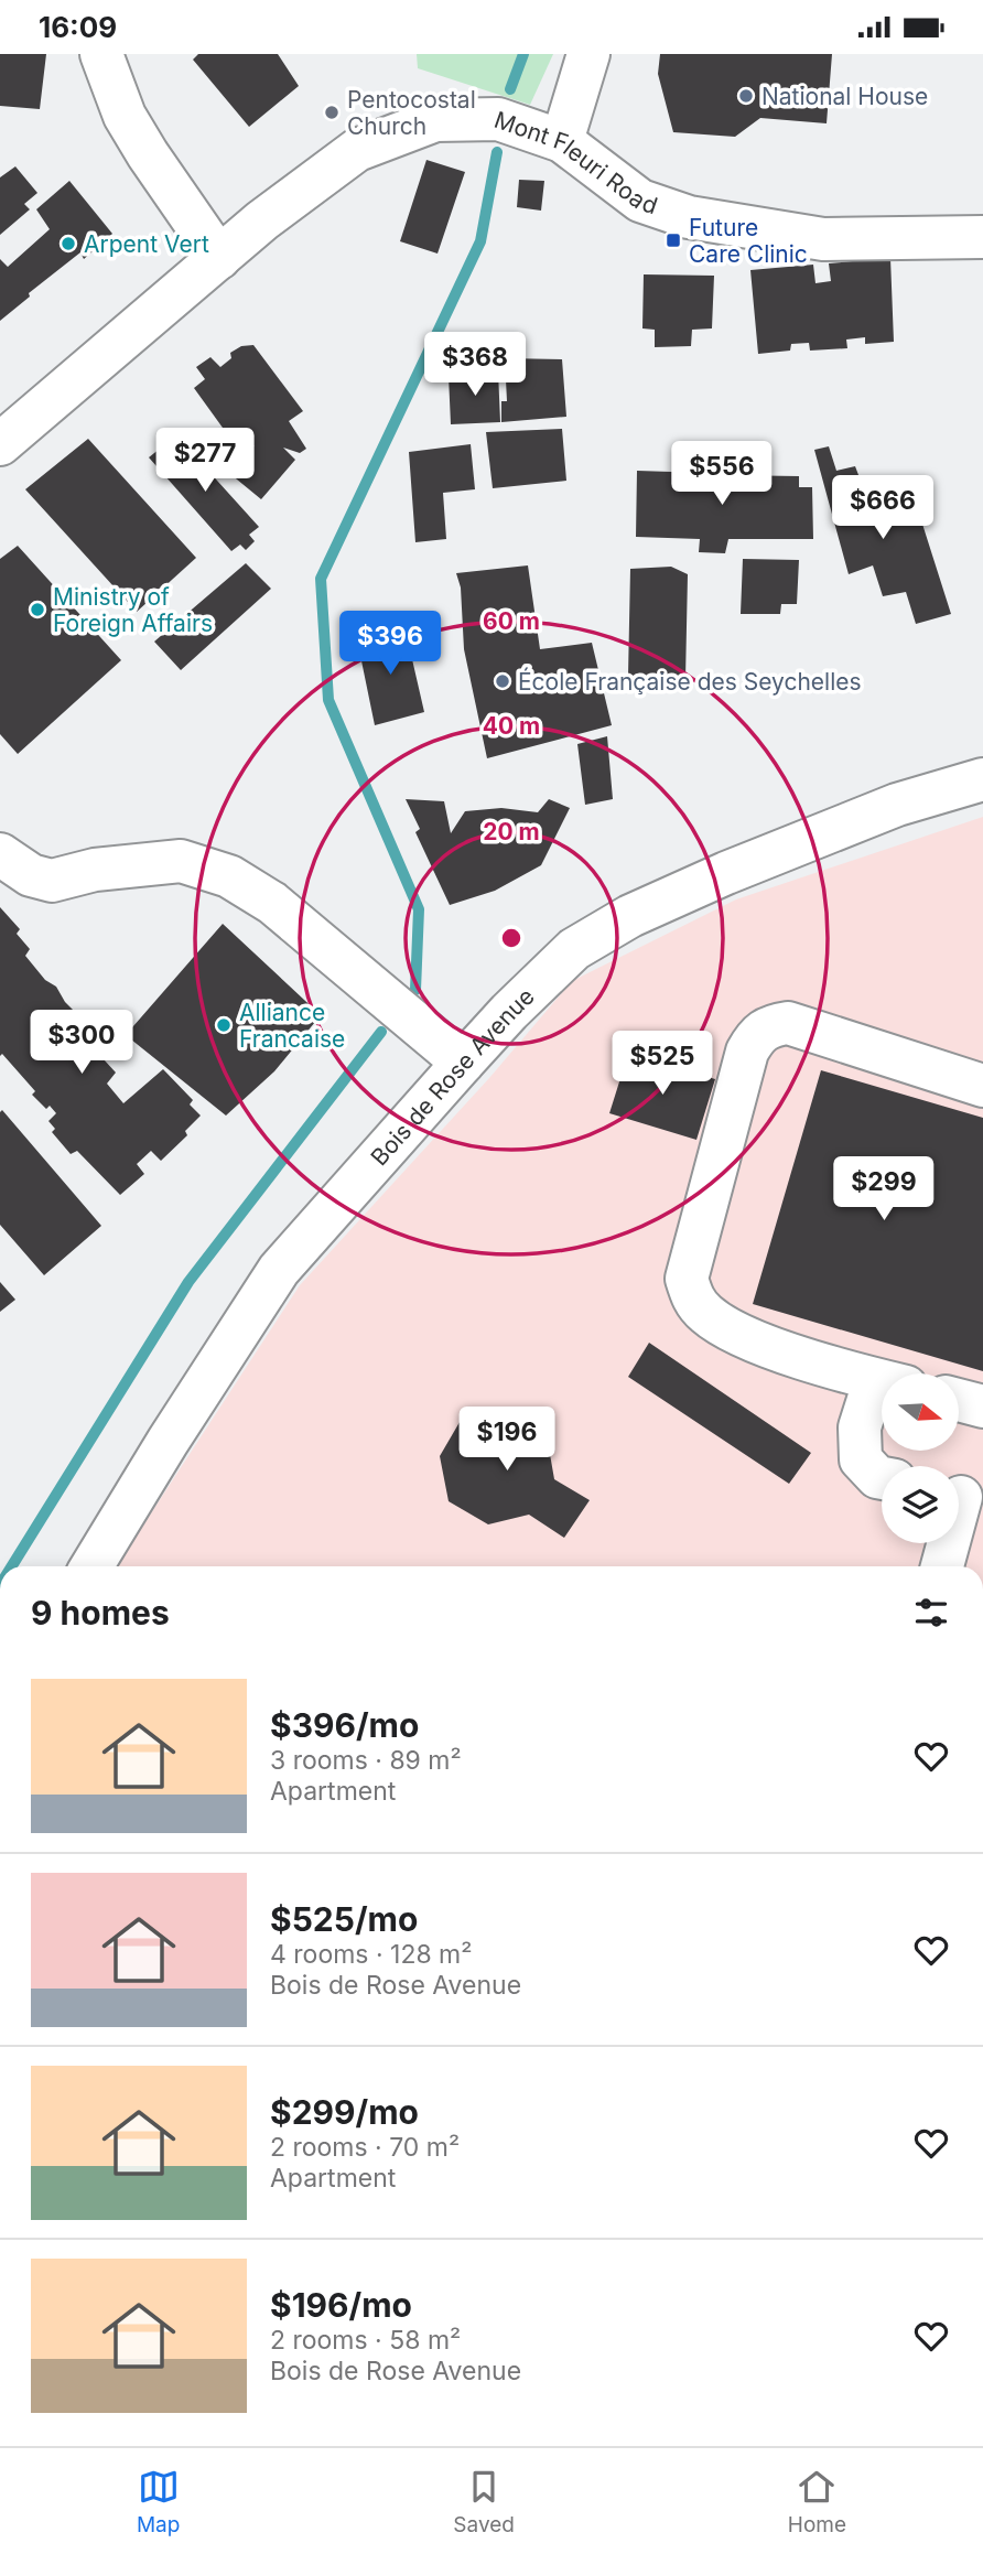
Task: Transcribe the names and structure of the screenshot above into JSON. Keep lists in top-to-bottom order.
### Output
{
  "streets": {
    "main road": ["Mont Fleuri Road", "Bois de Rose Avenue"]
  },
  "places": {
    "other": [
      "National House",
      "Pentocostal Church",
      "Arpent Vert",
      "Ministry of Foreign Affairs",
      "École Française des Seychelles",
      "Alliance Francaise"
    ],
    "transit": ["Future Care Clinic"]
  },
  "north": "right",
  "page": {
    "status": "16:09",
    "price": [
      "$368",
      "$277",
      "$556",
      "$666",
      "$396",
      "$300",
      "$525",
      "$299",
      "$196"
    ],
    "heading": "9 homes",
    "list": [
      {
        "name": "$396/mo",
        "note": "3 rooms · 89 m² · Apartment"
      },
      {
        "name": "$525/mo",
        "note": "4 rooms · 128 m² · Bois de Rose Avenue"
      },
      {
        "name": "$299/mo",
        "note": "2 rooms · 70 m² · Apartment"
      },
      {
        "name": "$196/mo",
        "note": "2 rooms · 58 m² · Bois de Rose Avenue"
      }
    ],
    "tabs": ["Map", "Saved", "Home"]
  },
  "rings": ["60 m", "40 m", "20 m"]
}
